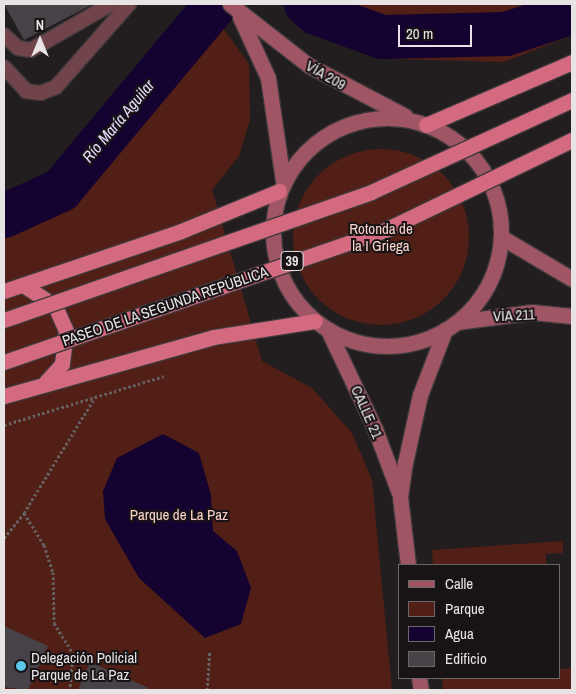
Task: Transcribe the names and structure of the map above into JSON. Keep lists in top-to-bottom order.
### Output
{
  "streets": {
    "highway": ["39", "PASEO DE LA SEGUNDA REPÚBLICA"],
    "main road": ["VÍA 209", "VÍA 211", "CALLE 21"]
  },
  "crossings": [
    ["VÍA 211", "CALLE 21"]
  ],
  "water": ["Río María Aguilar"],
  "parks": ["Rotonda de la I Griega", "Parque de La Paz"],
  "places": ["Delegación Policial Parque de La Paz"],
  "legend": [
    "Calle",
    "Parque",
    "Agua",
    "Edificio"
  ],
  "scale_bar": "20 m",
  "north": "top"
}
